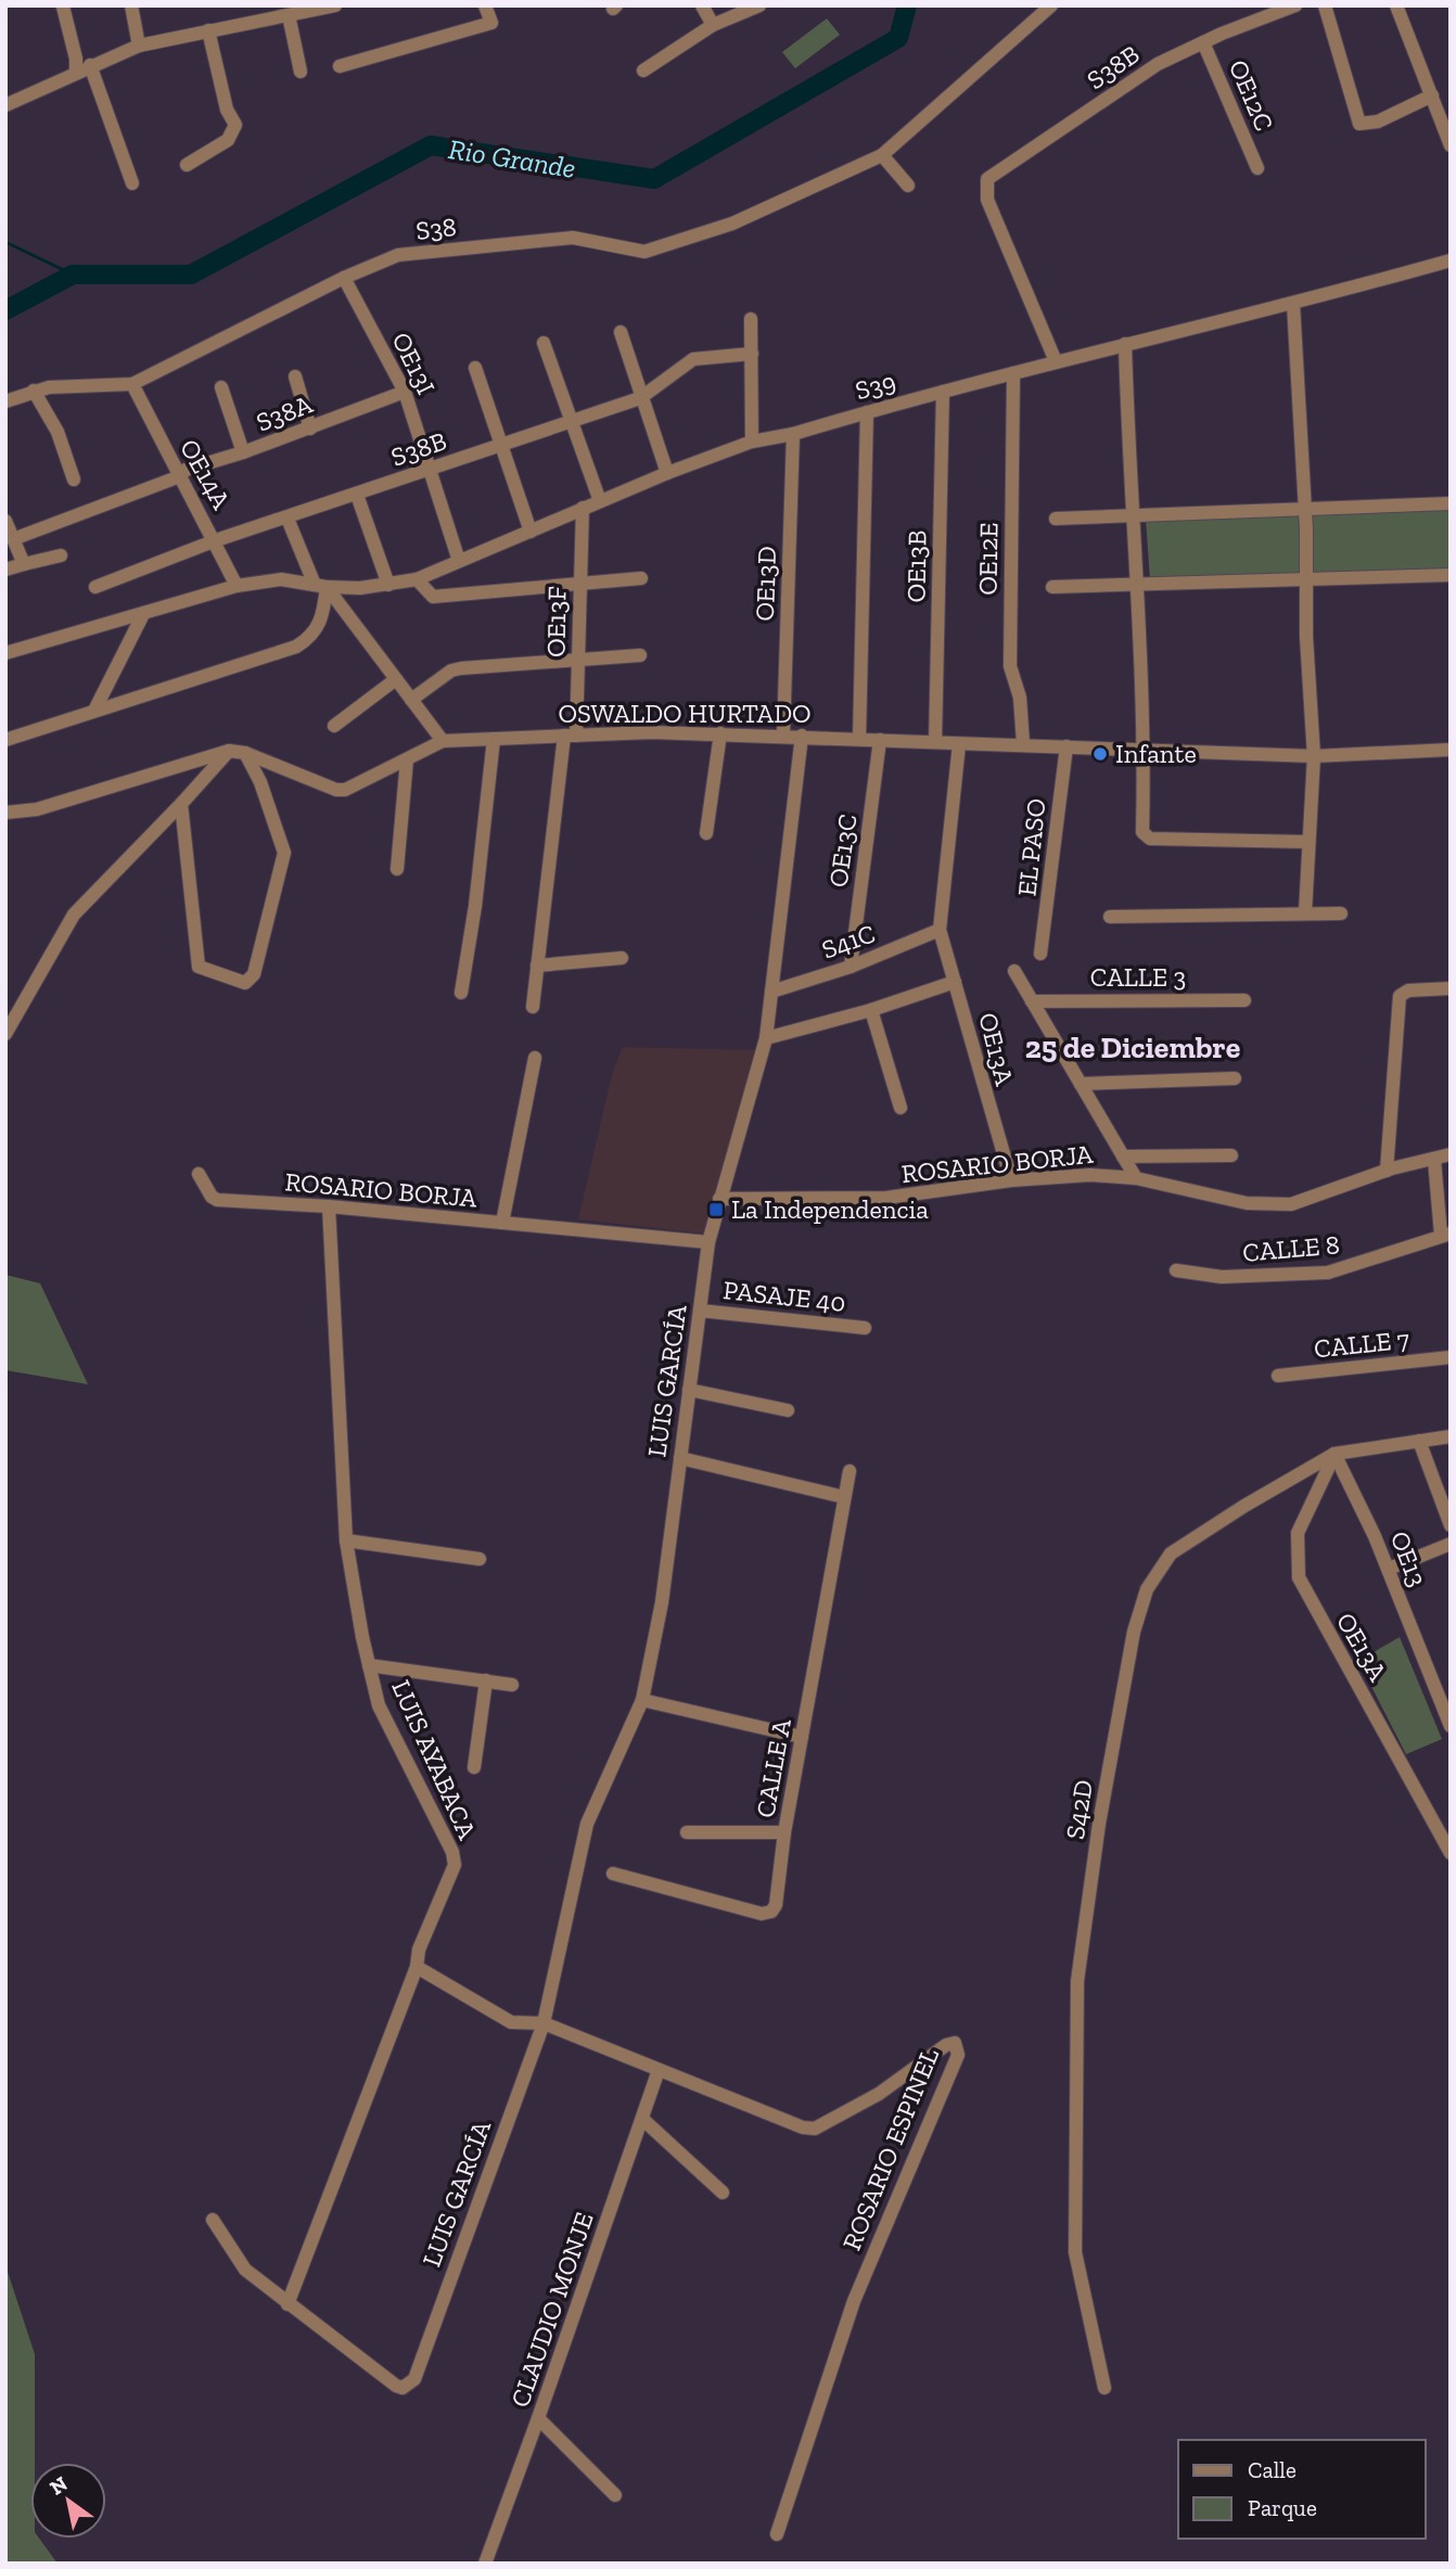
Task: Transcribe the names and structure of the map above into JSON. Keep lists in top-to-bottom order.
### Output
{
  "streets": {
    "street": [
      "S38B",
      "OE12C",
      "S38",
      "OE13I",
      "S39",
      "S38A",
      "OE14A",
      "OE12E",
      "OE13B",
      "OE13D",
      "OE13F",
      "OSWALDO HURTADO",
      "EL PASO",
      "OE13C",
      "S41C",
      "CALLE 3",
      "OE13A",
      "ROSARIO BORJA",
      "CALLE 8",
      "PASAJE 40",
      "CALLE 7",
      "LUIS GARCÍA",
      "OE13",
      "LUIS AYABACA",
      "CALLE A",
      "S42D",
      "ROSARIO ESPINEL",
      "CLAUDIO MONJE"
    ]
  },
  "crossings": [
    ["S38B", "OE12C"],
    ["S38B", "OE13I"],
    ["S38B", "S39"],
    ["S38B", "OE14A"],
    ["S38", "OE13I"],
    ["S38", "OE14A"],
    ["OE13I", "S39"],
    ["OE13I", "S38A"],
    ["S39", "OE12E"],
    ["S39", "OE13B"],
    ["S39", "OE13D"],
    ["S39", "OE13F"],
    ["S38A", "OE14A"],
    ["OE12E", "OSWALDO HURTADO"],
    ["OE13B", "OSWALDO HURTADO"],
    ["OE13D", "OSWALDO HURTADO"],
    ["OE13F", "OSWALDO HURTADO"],
    ["OSWALDO HURTADO", "EL PASO"],
    ["OSWALDO HURTADO", "OE13C"],
    ["OSWALDO HURTADO", "LUIS GARCÍA"],
    ["OE13C", "S41C"],
    ["S41C", "OE13A"],
    ["S41C", "LUIS GARCÍA"],
    ["OE13A", "ROSARIO BORJA"],
    ["OE13A", "OE13"],
    ["OE13A", "S42D"],
    ["ROSARIO BORJA", "LUIS GARCÍA"],
    ["ROSARIO BORJA", "LUIS AYABACA"],
    ["PASAJE 40", "LUIS GARCÍA"],
    ["LUIS GARCÍA", "LUIS AYABACA"],
    ["LUIS GARCÍA", "ROSARIO ESPINEL"],
    ["OE13", "S42D"],
    ["ROSARIO ESPINEL", "CLAUDIO MONJE"]
  ],
  "districts": ["25 de Diciembre"],
  "water": ["Rio Grande"],
  "places": {
    "other": ["Infante"],
    "transit": ["La Independencia"]
  },
  "legend": ["Calle", "Parque"],
  "north": "top left"
}
